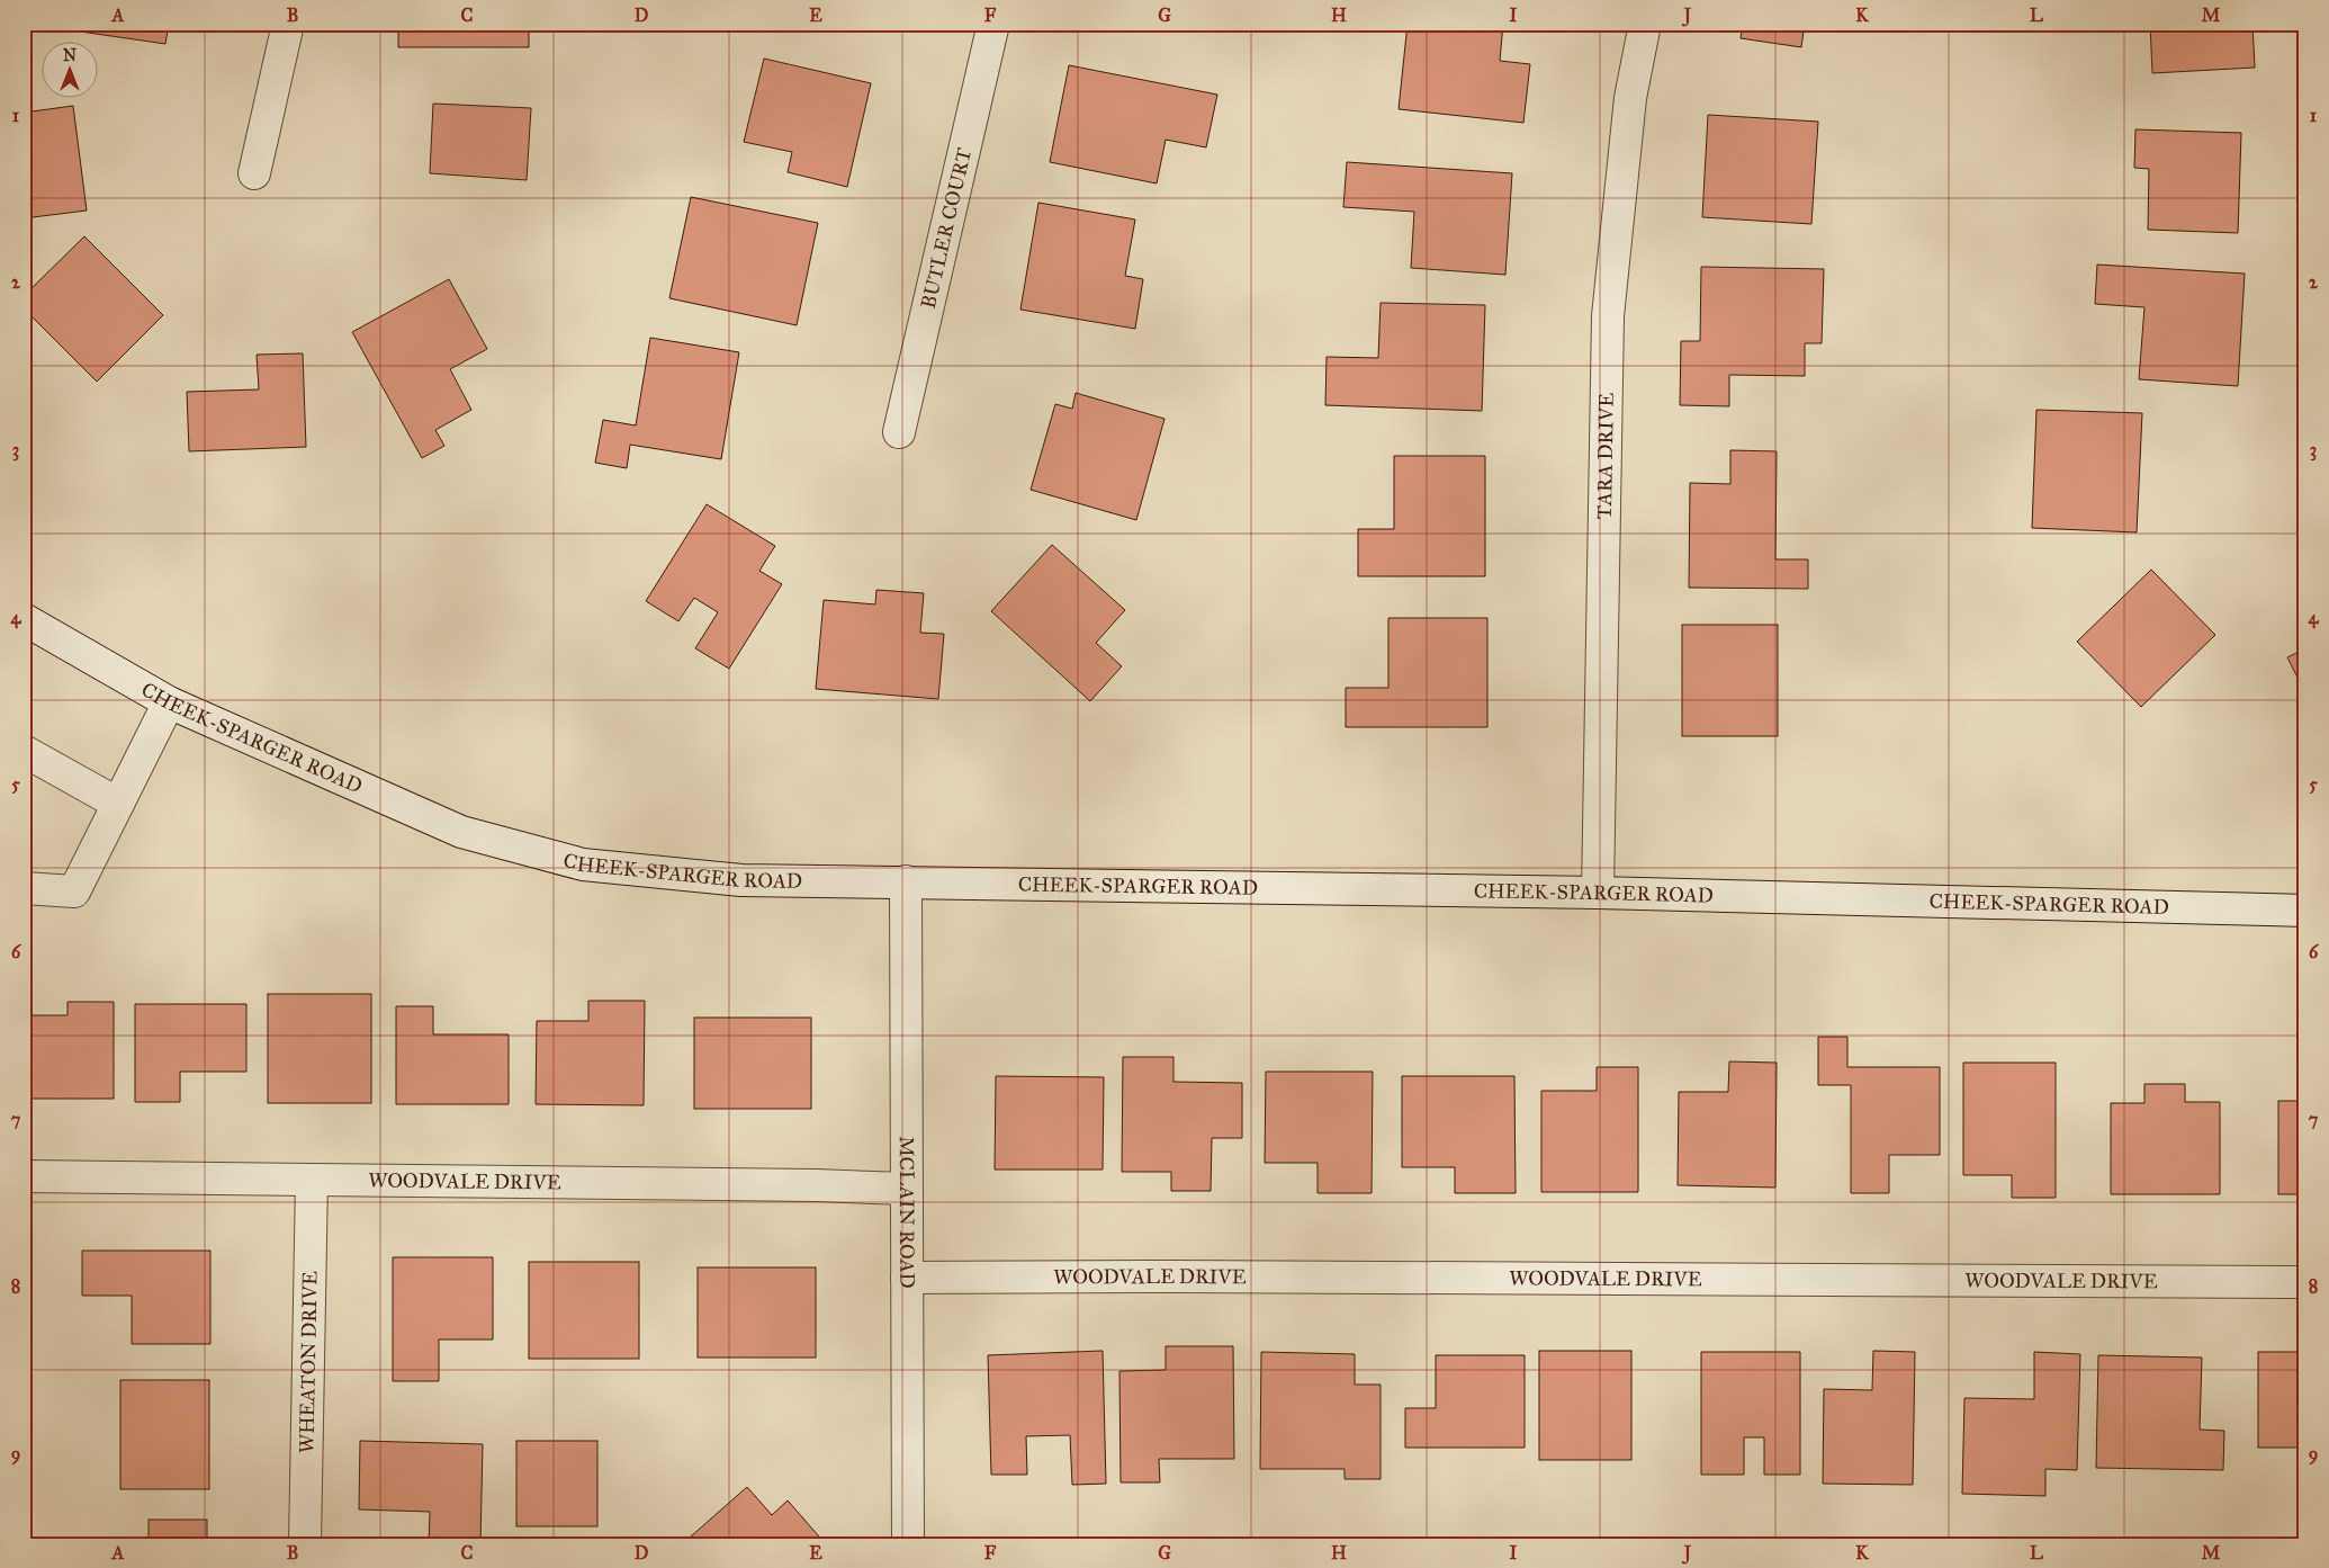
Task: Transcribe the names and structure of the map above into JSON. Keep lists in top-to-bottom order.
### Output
{
  "streets": {
    "street": [
      "BUTLER COURT",
      "TARA DRIVE",
      "CHEEK-SPARGER ROAD",
      "WOODVALE DRIVE",
      "MCLAIN ROAD",
      "WHEATON DRIVE"
    ]
  },
  "crossings": [
    ["TARA DRIVE", "CHEEK-SPARGER ROAD"],
    ["CHEEK-SPARGER ROAD", "MCLAIN ROAD"],
    ["WOODVALE DRIVE", "MCLAIN ROAD"],
    ["WOODVALE DRIVE", "WHEATON DRIVE"]
  ],
  "north": "top",
  "grid": {
    "columns": [
      "A",
      "B",
      "C",
      "D",
      "E",
      "F",
      "G",
      "H",
      "I",
      "J",
      "K",
      "L",
      "M"
    ],
    "rows": [
      "1",
      "2",
      "3",
      "4",
      "5",
      "6",
      "7",
      "8",
      "9"
    ]
  }
}
